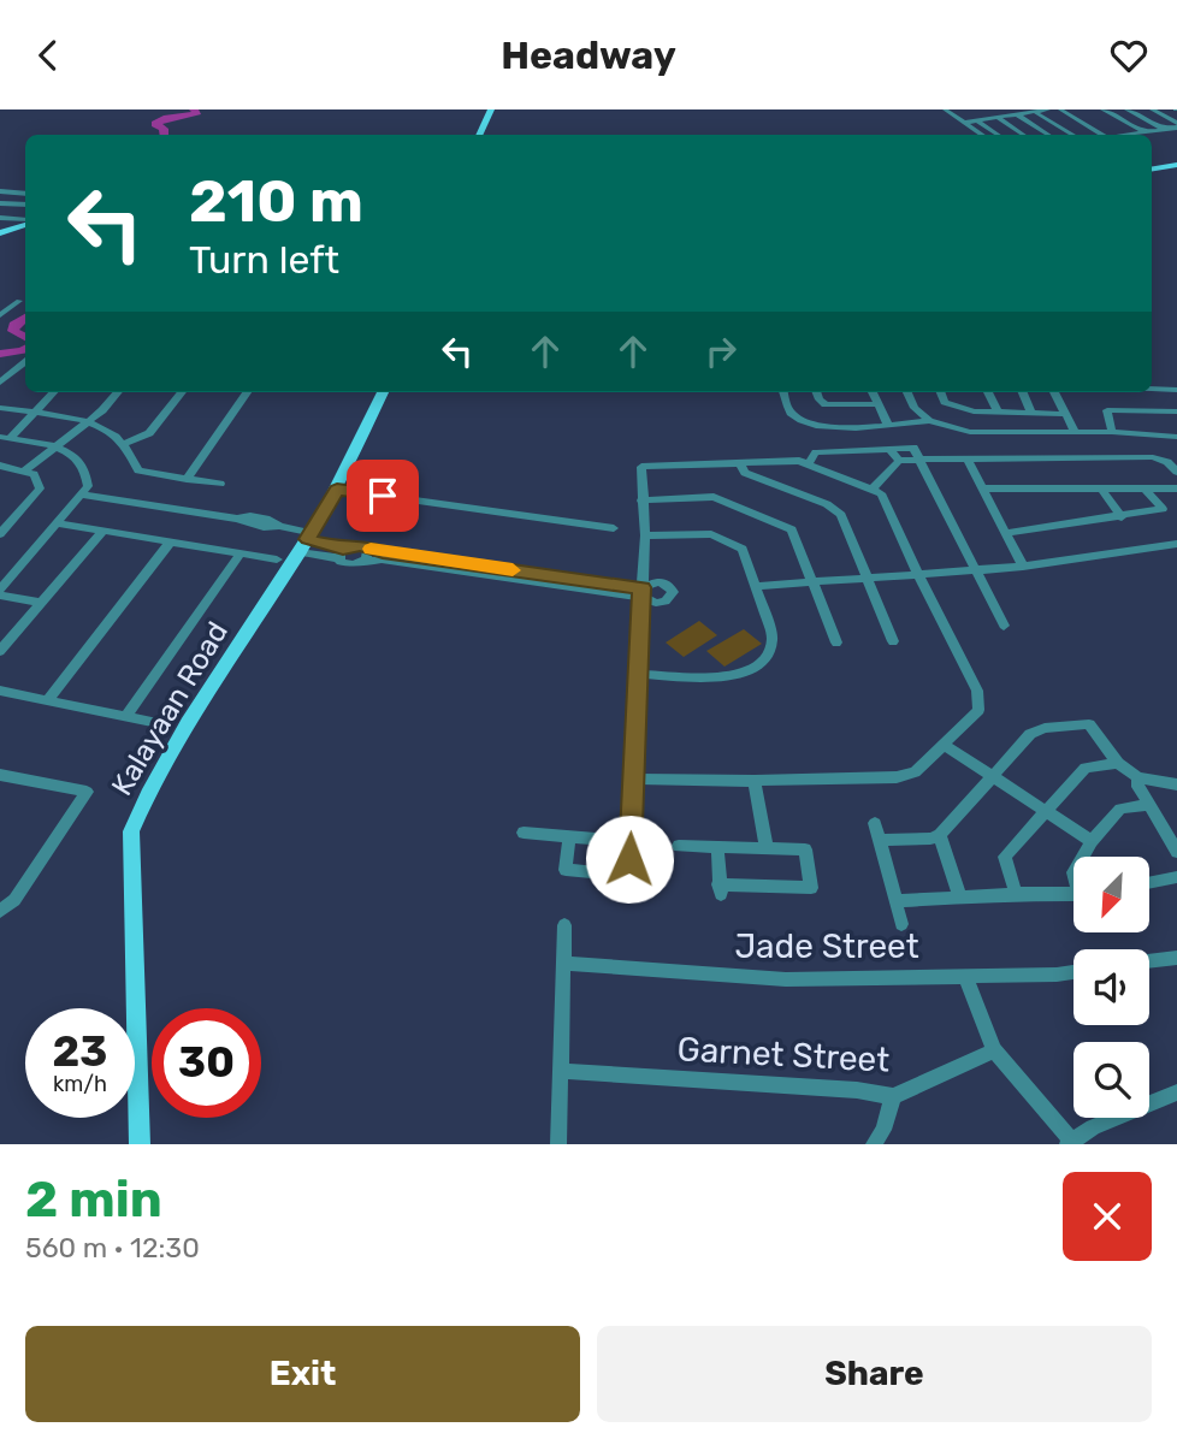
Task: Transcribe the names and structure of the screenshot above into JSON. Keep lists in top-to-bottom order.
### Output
{
  "streets": {
    "main road": ["Kalayaan Road"],
    "street": ["Jade Street", "Garnet Street"]
  },
  "north": "bottom left",
  "page": {
    "header": "Headway",
    "turn": ["210 m", "Turn left"],
    "speed": "23 km/h",
    "limit": "30",
    "heading": ["2 min", "560 m · 12:30"],
    "buttons": ["Exit", "Share"]
  }
}
